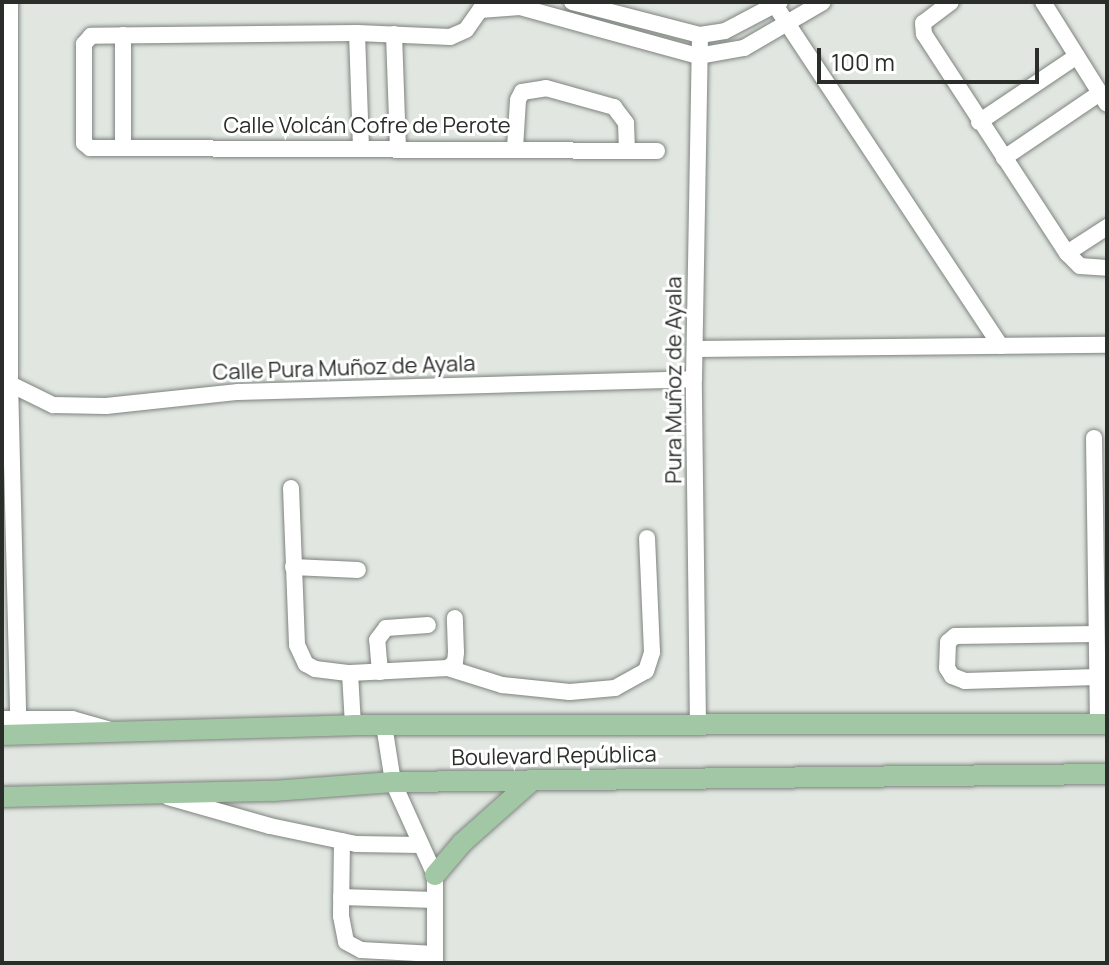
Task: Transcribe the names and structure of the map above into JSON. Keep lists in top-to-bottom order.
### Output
{
  "streets": {
    "main road": ["Boulevard República"],
    "street": ["Calle Volcán Cofre de Perote", "Calle Pura Muñoz de Ayala", "Pura Muñoz de Ayala"]
  },
  "crossings": [
    ["Calle Pura Muñoz de Ayala", "Pura Muñoz de Ayala"],
    ["Pura Muñoz de Ayala", "Boulevard República"]
  ],
  "scale_bar": "100 m"
}
